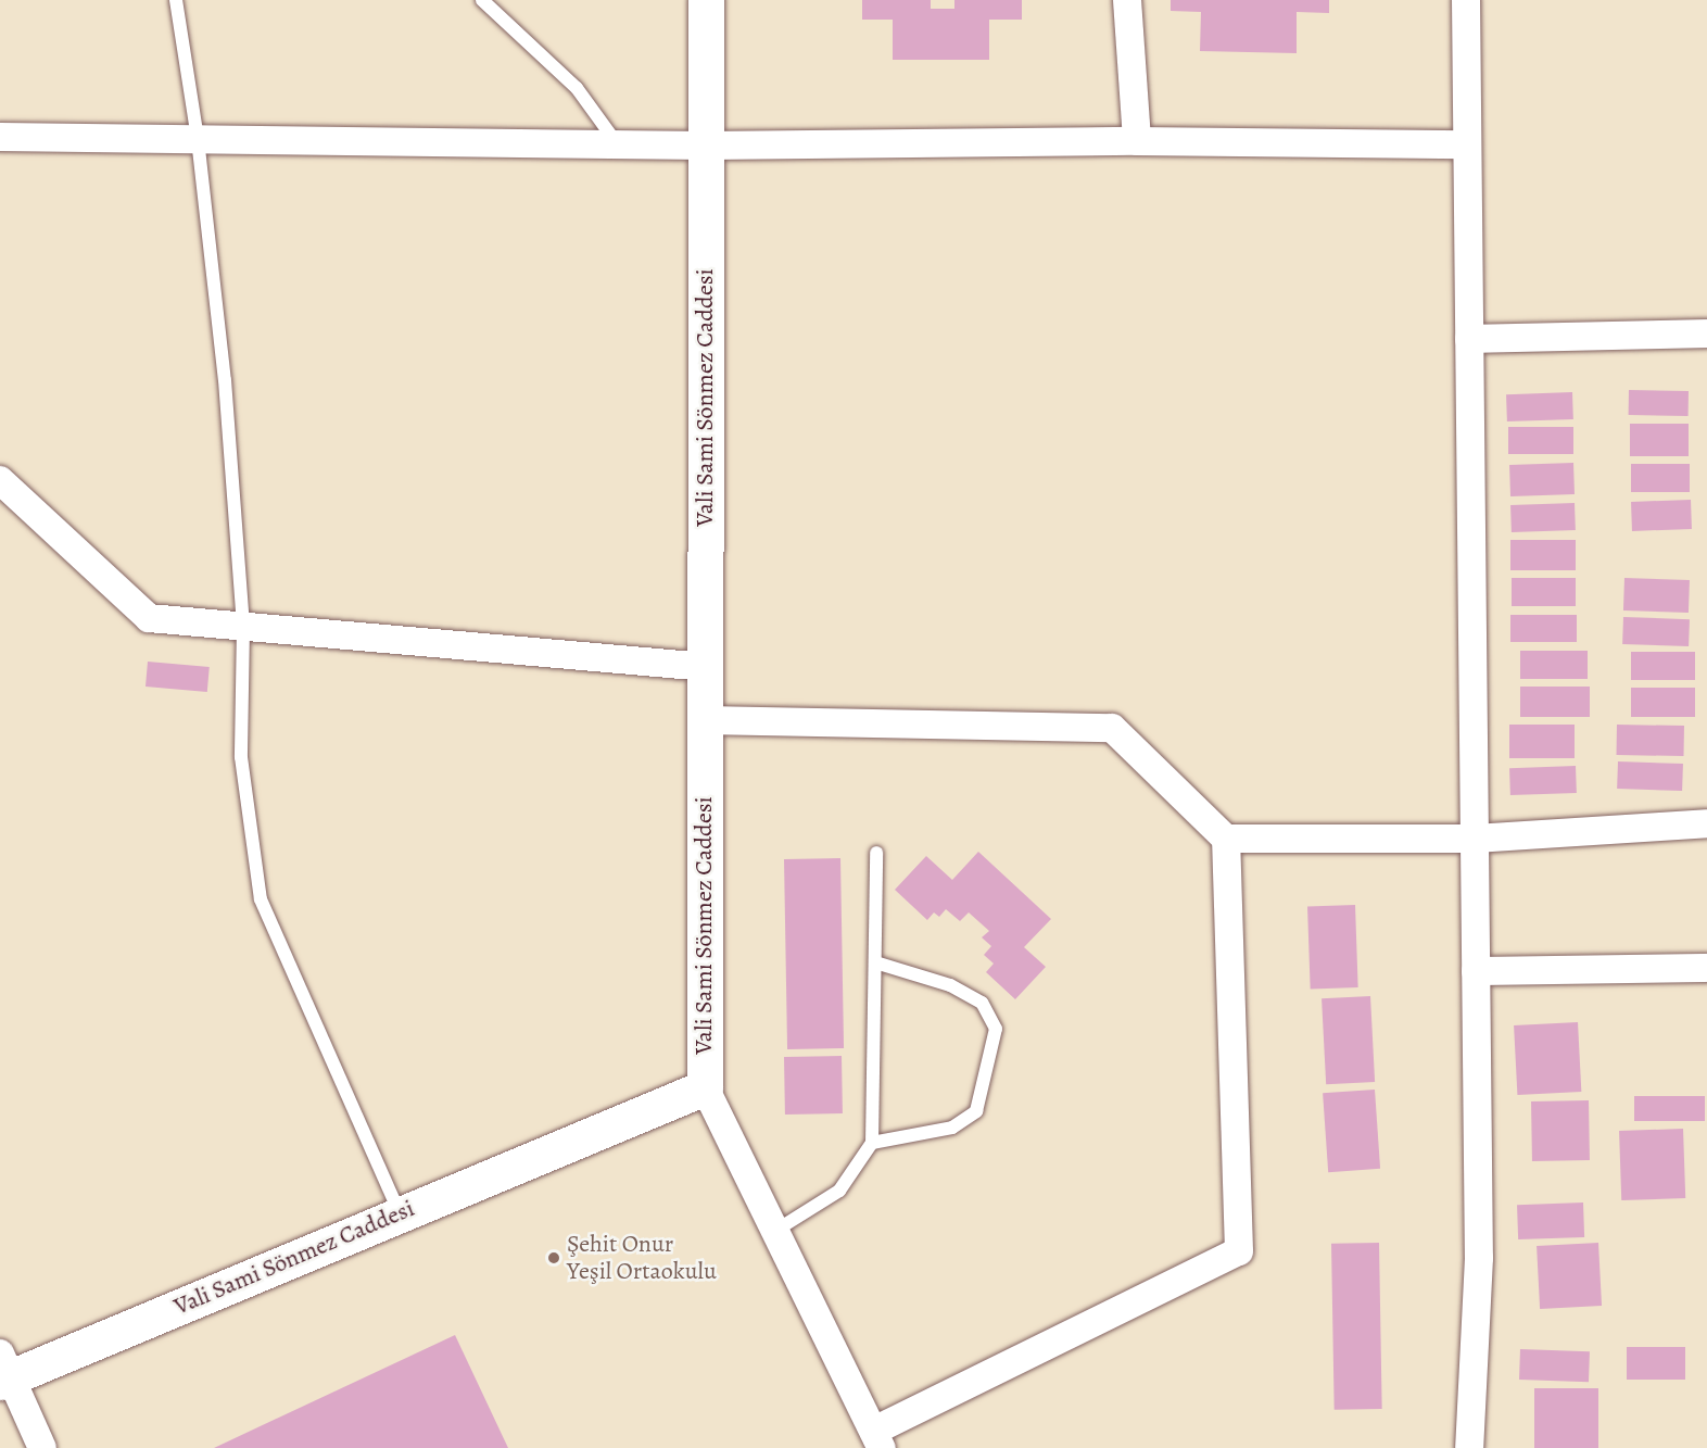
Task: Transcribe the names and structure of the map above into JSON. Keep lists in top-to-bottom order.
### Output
{
  "streets": {
    "main road": ["Vali Sami Sönmez Caddesi"]
  },
  "places": ["Şehit Onur Yeşil Ortaokulu"]
}
